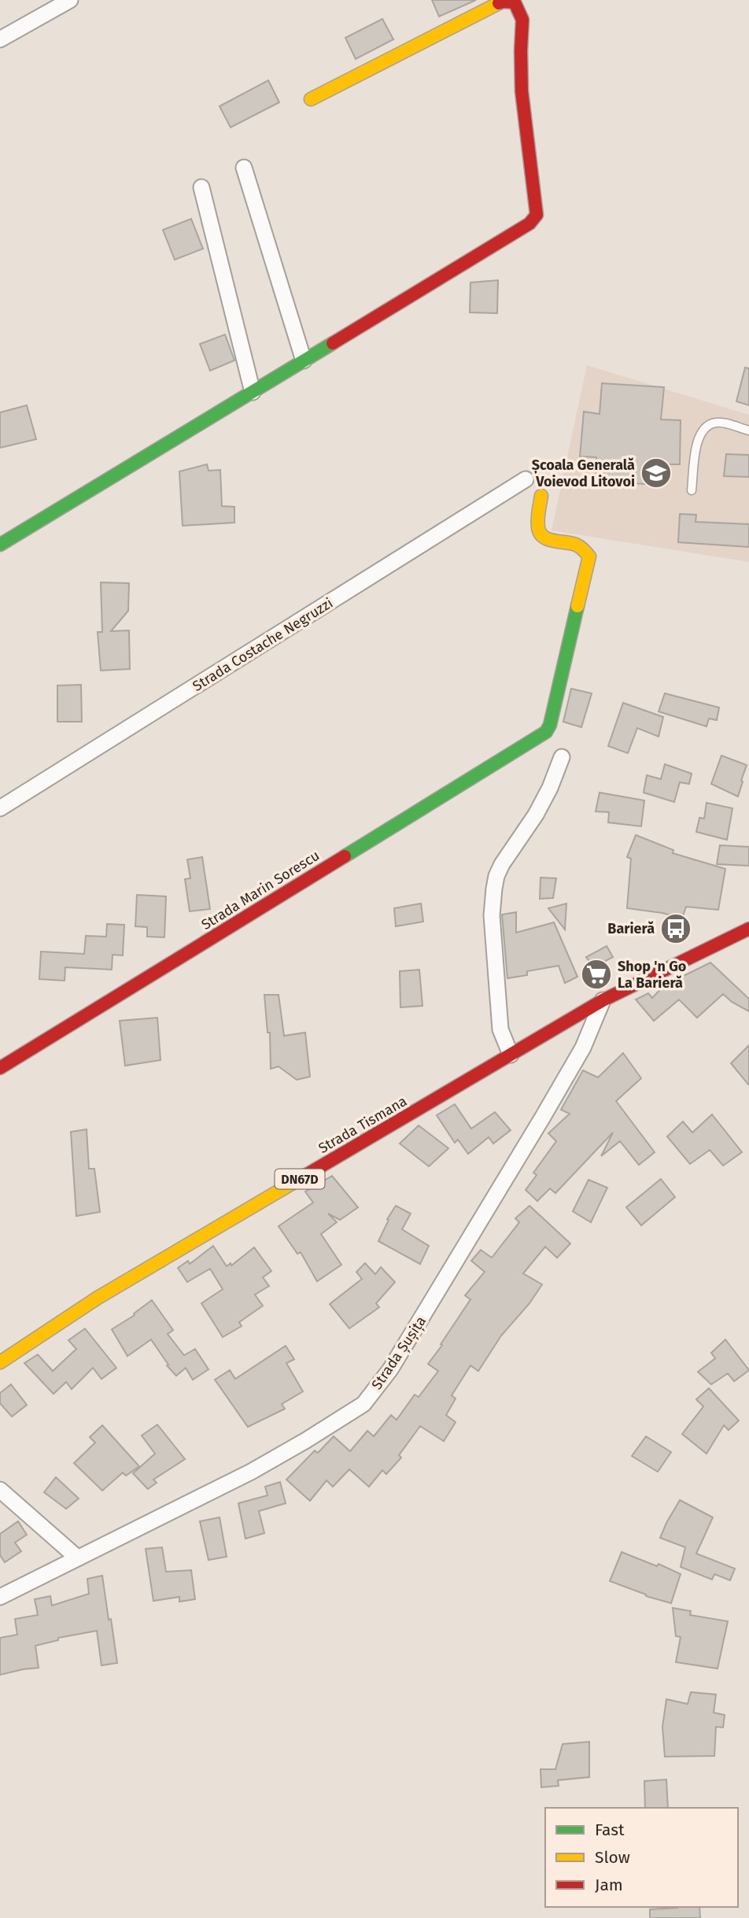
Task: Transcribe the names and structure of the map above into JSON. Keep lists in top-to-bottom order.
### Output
{
  "streets": {
    "street": [
      "Strada Costache Negruzzi",
      "Strada Marin Sorescu",
      "Strada Tismana",
      "DN67D",
      "Strada Șușița"
    ]
  },
  "crossings": [
    ["Strada Tismana", "Strada Șușița"]
  ],
  "places": {
    "school or university": ["Școala Generală Voievod Litovoi"],
    "bus stop": ["Barieră"],
    "supermarket": ["Shop 'n Go La Barieră"]
  },
  "legend": ["Fast", "Slow", "Jam"]
}
